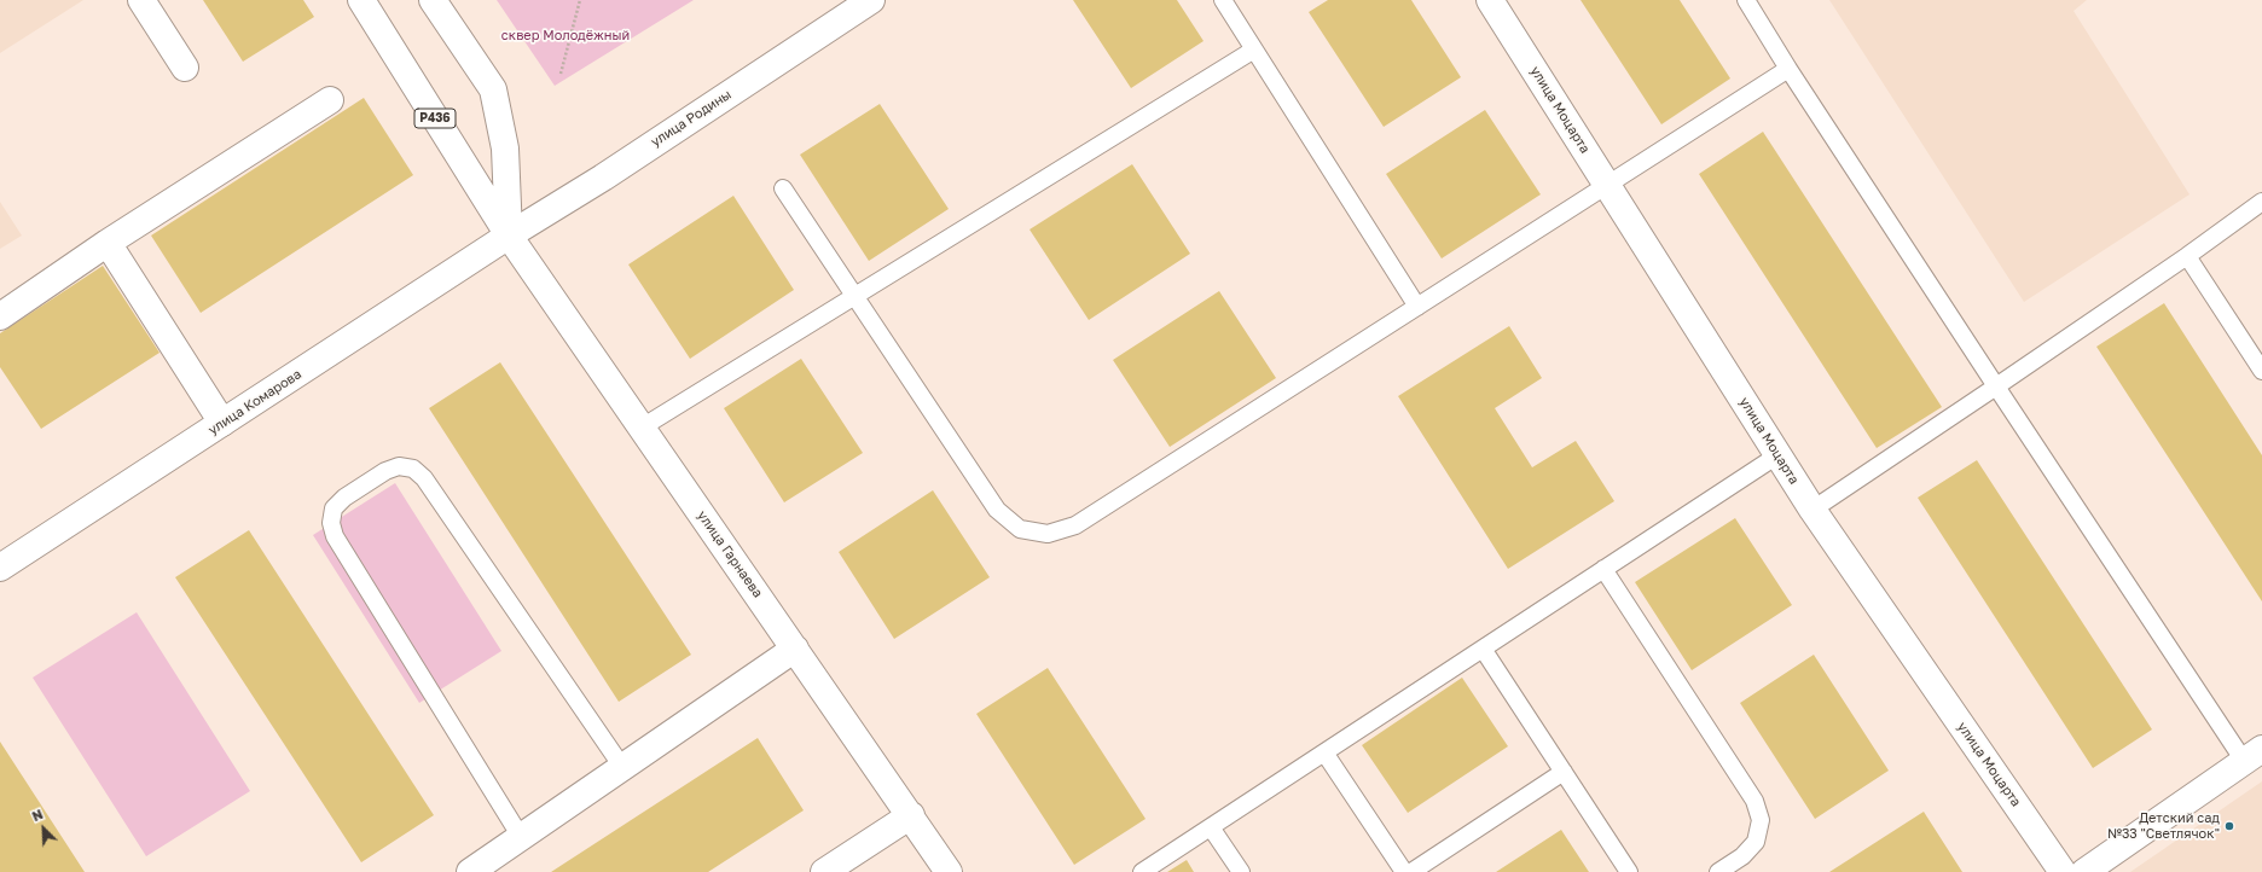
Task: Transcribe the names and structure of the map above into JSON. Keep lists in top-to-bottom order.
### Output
{
  "streets": {
    "street": [
      "улица Моцарта",
      "P436",
      "улица Родины",
      "улица Комарова",
      "улица Гарнаева"
    ]
  },
  "crossings": [
    ["улица Родины", "улица Комарова"],
    ["улица Родины", "улица Гарнаева"],
    ["улица Комарова", "улица Гарнаева"]
  ],
  "parks": ["сквер Молодёжный"],
  "places": ["Детский сад №33 \"Светлячок\""],
  "north": "top left"
}
